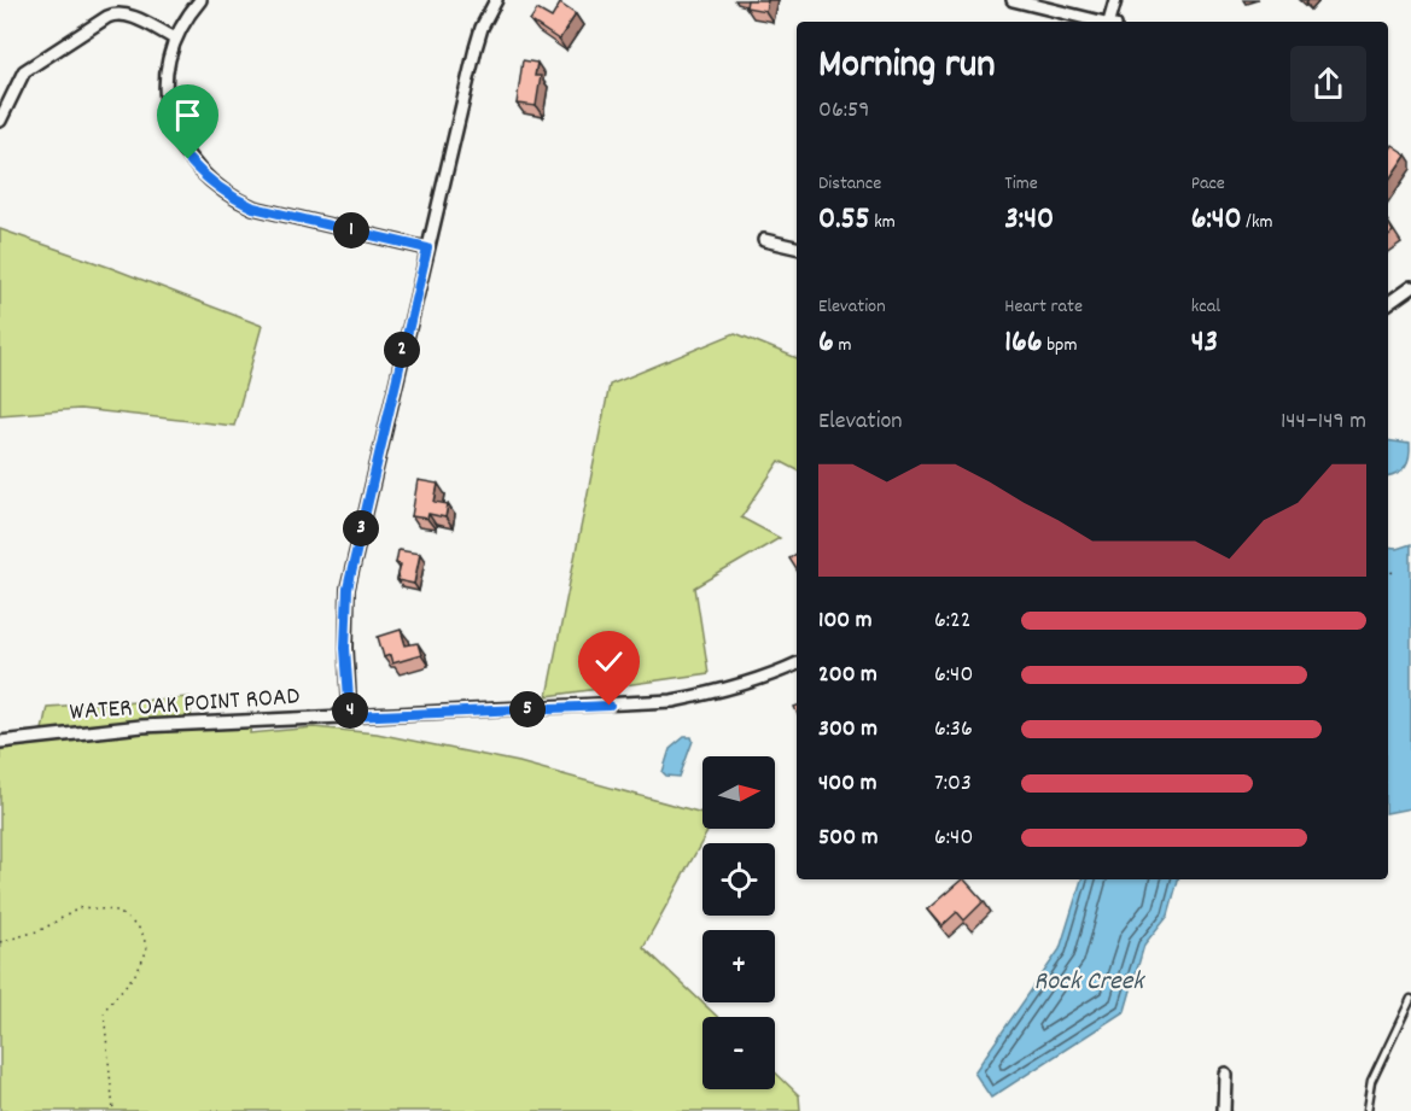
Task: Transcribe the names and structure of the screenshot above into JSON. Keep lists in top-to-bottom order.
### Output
{
  "streets": {
    "street": ["WATER OAK POINT ROAD"]
  },
  "water": ["Rock Creek"],
  "north": "right",
  "page": {
    "heading": ["Morning run", "06:59"],
    "stats": [
      ["Distance", "0.55 km"],
      ["Time", "3:40"],
      ["Pace", "6:40 /km"],
      ["Elevation", "6 m"],
      ["Heart rate", "166 bpm"],
      ["kcal", "43"]
    ],
    "pins": [
      "1",
      "2",
      "3",
      "5",
      "4"
    ],
    "chart": ["Elevation", "144–149 m"],
    "list": [
      {
        "name": "100 m",
        "note": "6:22"
      },
      {
        "name": "200 m",
        "note": "6:40"
      },
      {
        "name": "300 m",
        "note": "6:36"
      },
      {
        "name": "400 m",
        "note": "7:03"
      },
      {
        "name": "500 m",
        "note": "6:40"
      }
    ],
    "map_buttons": ["+", "−"]
  }
}
